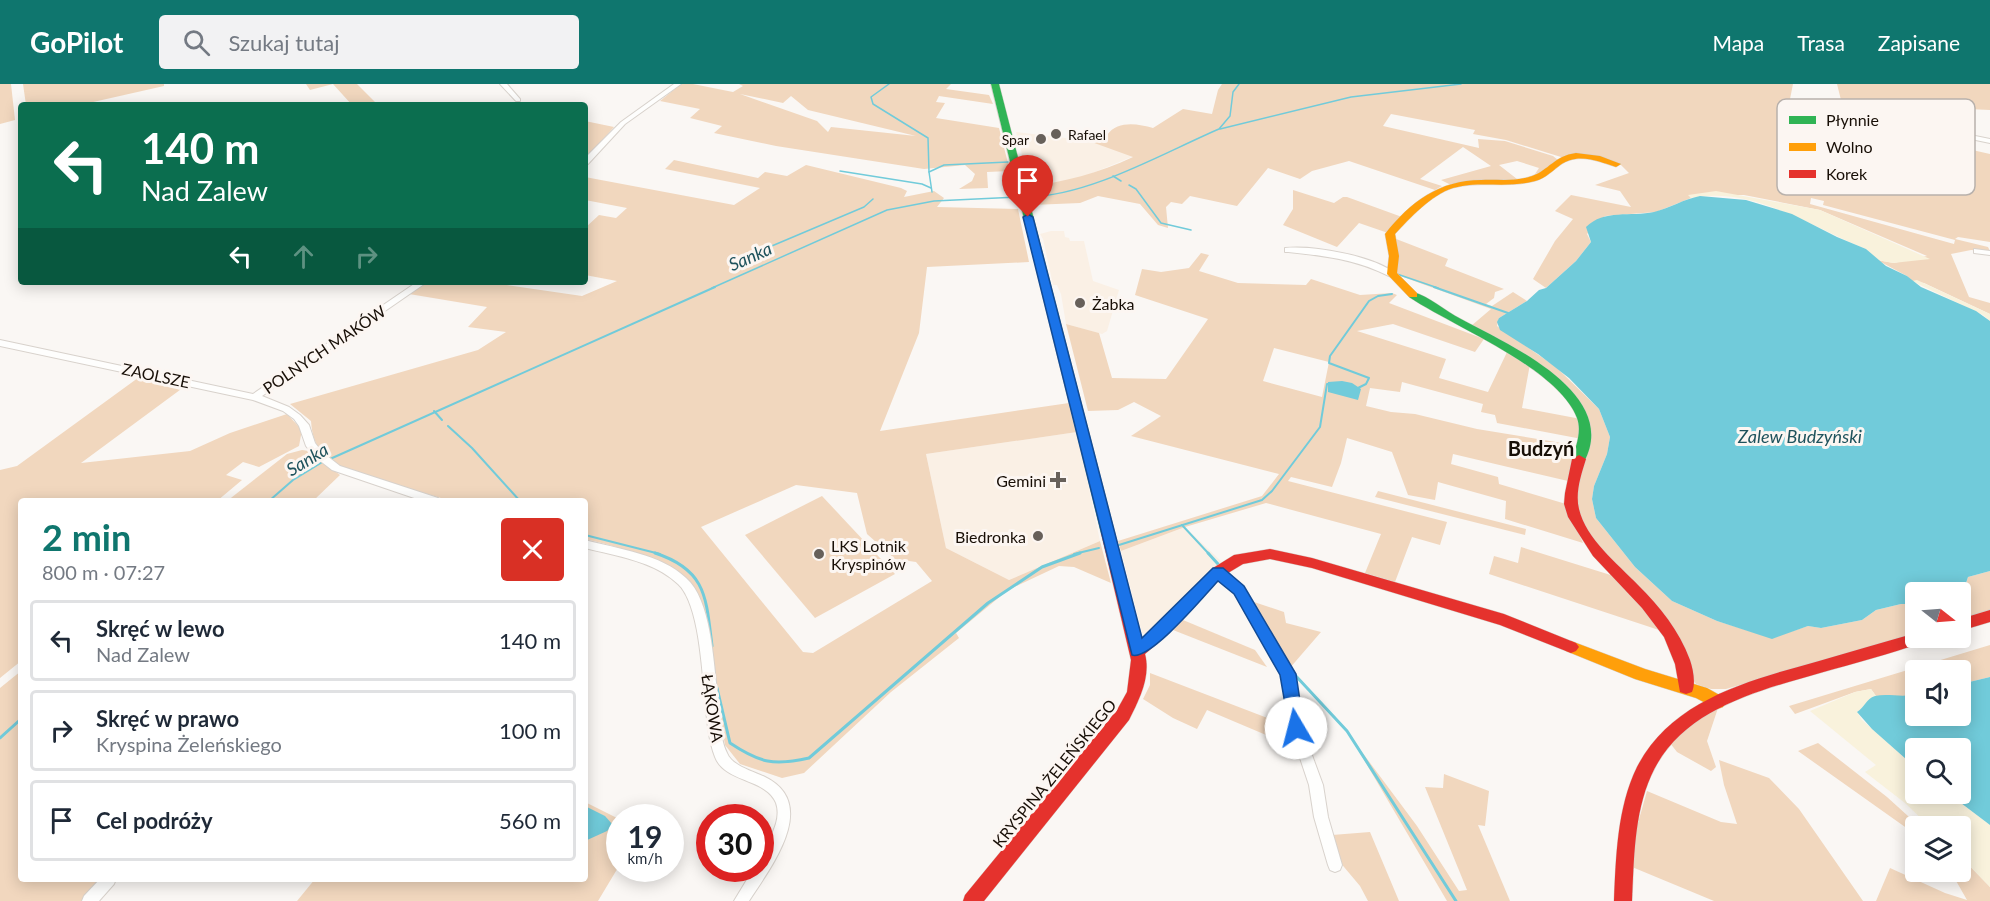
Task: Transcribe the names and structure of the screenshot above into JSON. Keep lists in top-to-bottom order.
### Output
{
  "streets": {
    "street": [
      "POLNYCH MAKÓW",
      "ZAOLSZE",
      "ŁĄKOWA",
      "KRYSPINA ŻELEŃSKIEGO"
    ]
  },
  "crossings": [
    ["POLNYCH MAKÓW", "ZAOLSZE"]
  ],
  "districts": ["Budzyń"],
  "water": ["Sanka", "Zalew Budzyński"],
  "places": {
    "other": [
      "Rafael",
      "Spar",
      "Żabka",
      "Biedronka",
      "LKS Lotnik Kryspinów"
    ],
    "health": ["Gemini"]
  },
  "legend": ["Płynnie", "Wolno", "Korek"],
  "north": "right",
  "page": {
    "header": "GoPilot",
    "search": "Szukaj tutaj",
    "nav": ["Mapa", "Trasa", "Zapisane"],
    "turn": ["140 m", "Nad Zalew"],
    "heading": ["2 min", "800 m · 07:27"],
    "list": [
      {
        "name": "Skręć w lewo",
        "note": "Nad Zalew",
        "value": "140 m"
      },
      {
        "name": "Skręć w prawo",
        "note": "Kryspina Żeleńskiego",
        "value": "100 m"
      },
      {
        "name": "Cel podróży",
        "value": "560 m"
      }
    ],
    "speed": "19 km/h",
    "limit": "30"
  }
}
